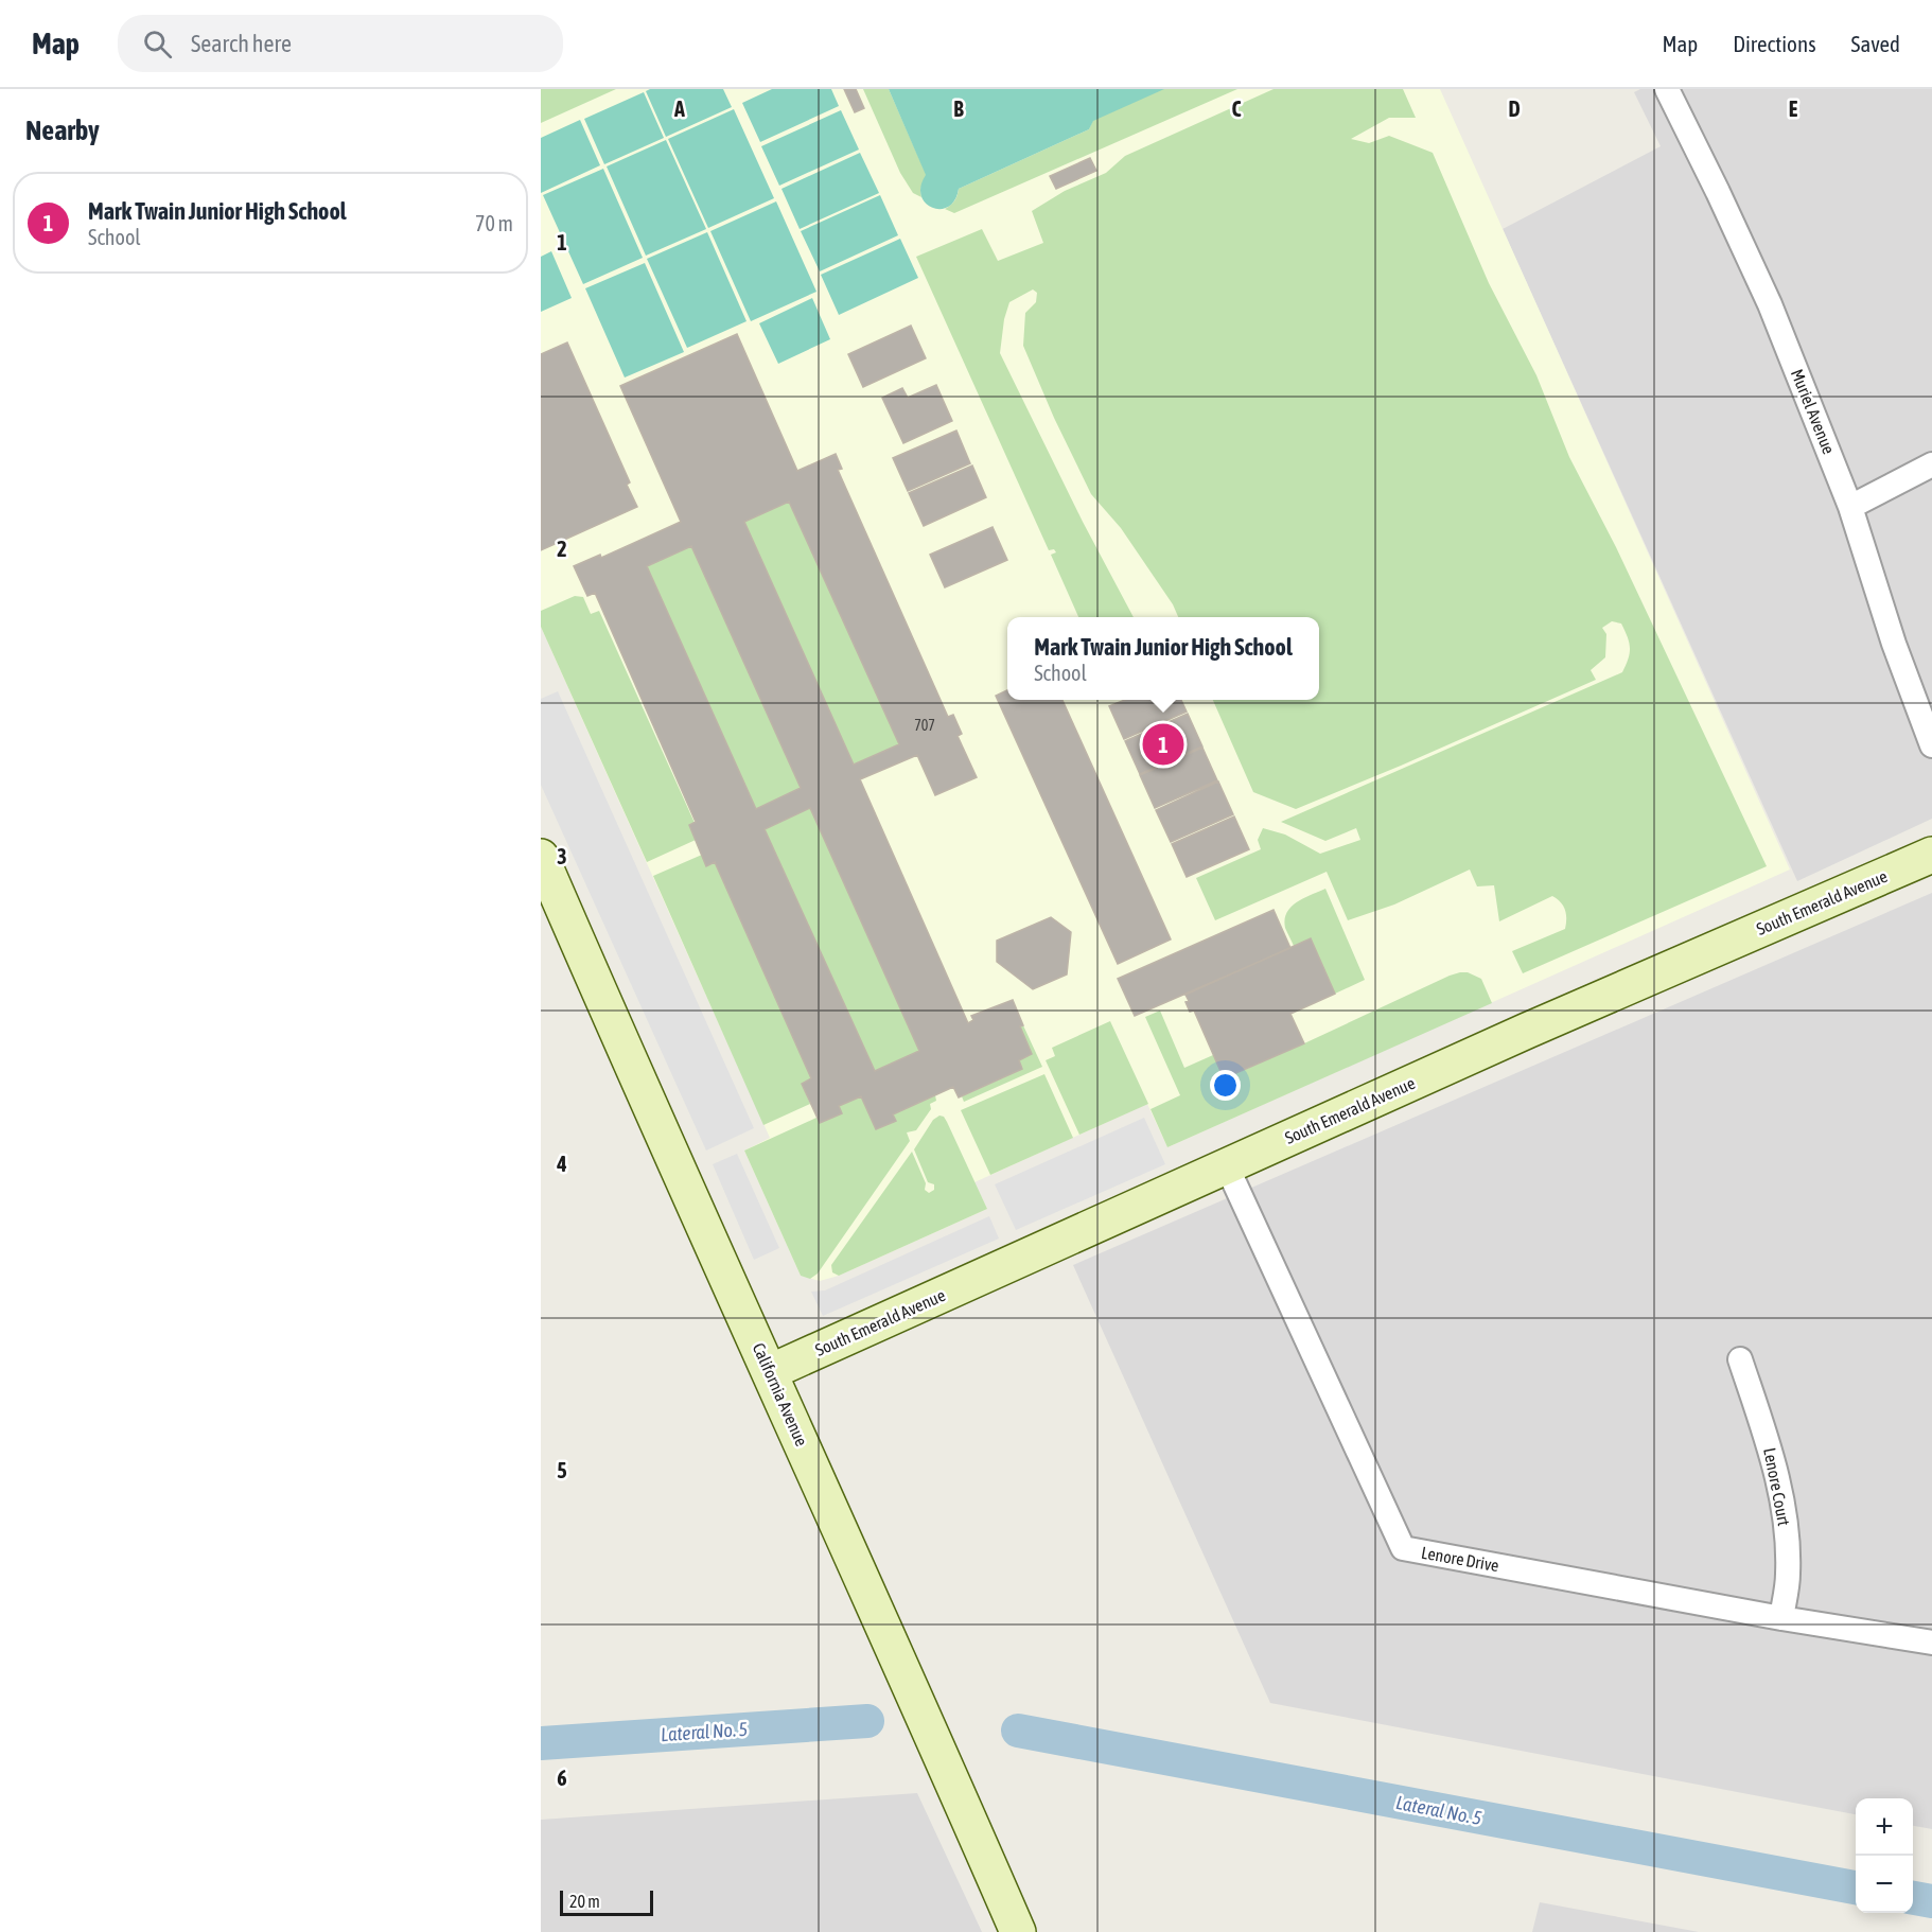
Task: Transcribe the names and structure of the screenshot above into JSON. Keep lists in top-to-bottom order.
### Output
{
  "streets": {
    "street": [
      "Muriel Avenue",
      "South Emerald Avenue",
      "California Avenue",
      "Lenore Court",
      "Lenore Drive"
    ]
  },
  "crossings": [
    ["South Emerald Avenue", "California Avenue"],
    ["South Emerald Avenue", "Lenore Drive"],
    ["Lenore Court", "Lenore Drive"]
  ],
  "water": ["Lateral No. 5"],
  "house_numbers": ["707"],
  "scale_bar": "20 m",
  "page": {
    "header": "Map",
    "search": "Search here",
    "nav": ["Map", "Directions", "Saved"],
    "heading": "Nearby",
    "list": [
      {
        "mark": "1",
        "name": "Mark Twain Junior High School",
        "note": "School",
        "value": "70 m"
      }
    ],
    "popup": ["Mark Twain Junior High School", "School"],
    "pins": "1",
    "map_buttons": ["+", "−"],
    "scale": "20 m"
  },
  "grid": {
    "columns": [
      "A",
      "B",
      "C",
      "D",
      "E"
    ],
    "rows": [
      "1",
      "2",
      "3",
      "4",
      "5",
      "6"
    ]
  }
}
